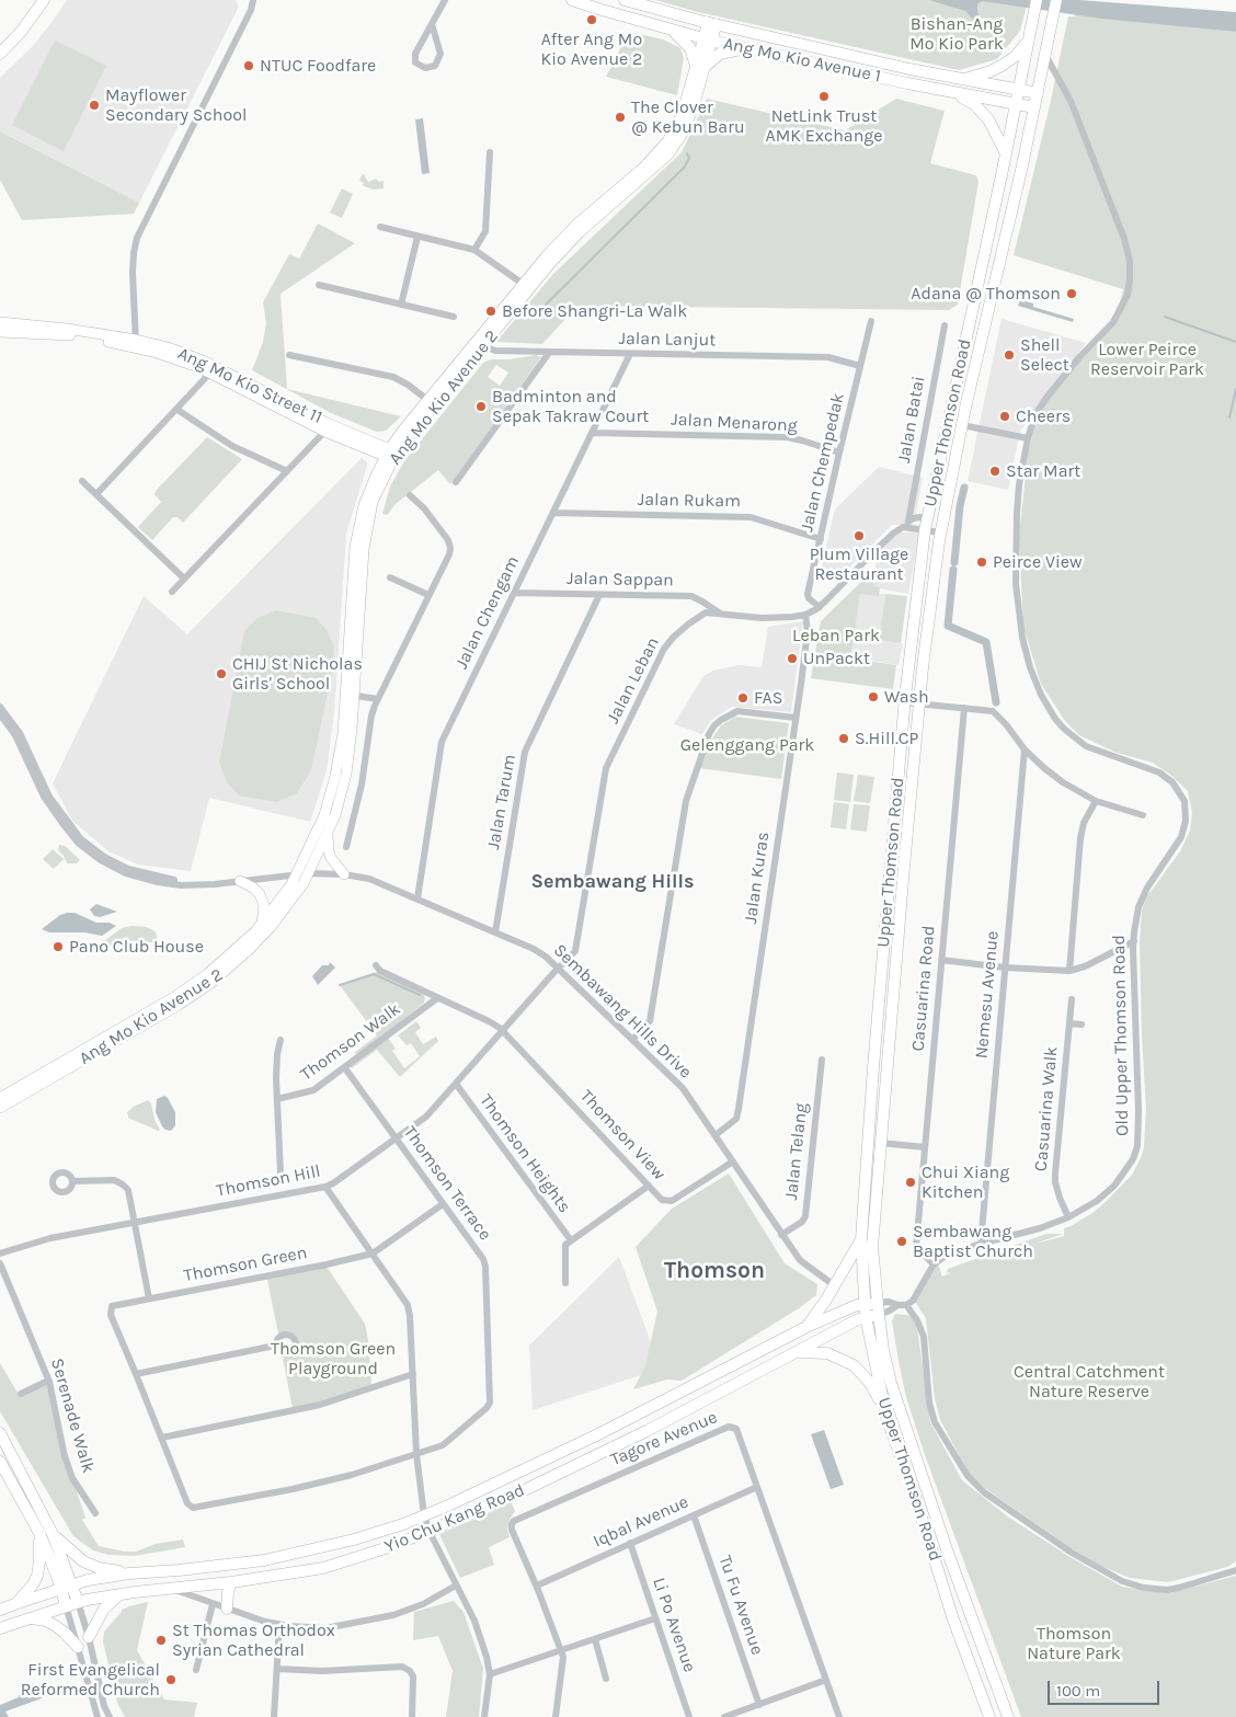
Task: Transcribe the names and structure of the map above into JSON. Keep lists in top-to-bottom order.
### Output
{
  "streets": {
    "main road": [
      "Ang Mo Kio Avenue 1",
      "Ang Mo Kio Street 11",
      "Ang Mo Kio Avenue 2",
      "Upper Thomson Road",
      "Yio Chu Kang Road"
    ],
    "street": [
      "Jalan Lanjut",
      "Jalan Batai",
      "Jalan Menarong",
      "Jalan Chempedak",
      "Jalan Rukam",
      "Jalan Sappan",
      "Jalan Chengam",
      "Jalan Leban",
      "Jalan Tarum",
      "Jalan Kuras",
      "Casuarina Road",
      "Nemesu Avenue",
      "Sembawang Hills Drive",
      "Old Upper Thomson Road",
      "Thomson Walk",
      "Casuarina Walk",
      "Thomson View",
      "Jalan Telang",
      "Thomson Heights",
      "Thomson Hill",
      "Thomson Terrace",
      "Thomson Green",
      "Serenade Walk",
      "Tagore Avenue",
      "Iqbal Avenue",
      "Tu Fu Avenue",
      "Li Po Avenue"
    ]
  },
  "crossings": [
    ["Ang Mo Kio Avenue 1", "Ang Mo Kio Avenue 2"],
    ["Ang Mo Kio Avenue 1", "Upper Thomson Road"],
    ["Jalan Lanjut", "Ang Mo Kio Avenue 2"],
    ["Jalan Lanjut", "Jalan Chempedak"],
    ["Jalan Lanjut", "Jalan Chengam"],
    ["Ang Mo Kio Street 11", "Ang Mo Kio Avenue 2"],
    ["Ang Mo Kio Avenue 2", "Sembawang Hills Drive"],
    ["Jalan Batai", "Jalan Leban"],
    ["Jalan Menarong", "Jalan Chempedak"],
    ["Jalan Menarong", "Jalan Chengam"],
    ["Upper Thomson Road", "Old Upper Thomson Road"],
    ["Upper Thomson Road", "Yio Chu Kang Road"],
    ["Jalan Chempedak", "Jalan Rukam"],
    ["Jalan Chempedak", "Jalan Leban"],
    ["Jalan Rukam", "Jalan Chengam"],
    ["Jalan Sappan", "Jalan Chengam"],
    ["Jalan Sappan", "Jalan Leban"],
    ["Jalan Sappan", "Jalan Tarum"],
    ["Jalan Chengam", "Sembawang Hills Drive"],
    ["Jalan Leban", "Jalan Kuras"],
    ["Jalan Leban", "Sembawang Hills Drive"],
    ["Jalan Leban", "Thomson Hill"],
    ["Jalan Tarum", "Sembawang Hills Drive"],
    ["Jalan Kuras", "Sembawang Hills Drive"],
    ["Casuarina Road", "Old Upper Thomson Road"],
    ["Nemesu Avenue", "Old Upper Thomson Road"],
    ["Sembawang Hills Drive", "Thomson View"],
    ["Sembawang Hills Drive", "Jalan Telang"],
    ["Sembawang Hills Drive", "Thomson Hill"],
    ["Old Upper Thomson Road", "Casuarina Walk"],
    ["Thomson Walk", "Thomson View"],
    ["Thomson Walk", "Thomson Hill"],
    ["Thomson Walk", "Thomson Terrace"],
    ["Thomson View", "Thomson Heights"],
    ["Thomson View", "Thomson Hill"],
    ["Thomson Heights", "Thomson Hill"],
    ["Thomson Hill", "Thomson Terrace"],
    ["Thomson Terrace", "Thomson Green"],
    ["Tagore Avenue", "Iqbal Avenue"],
    ["Iqbal Avenue", "Tu Fu Avenue"],
    ["Iqbal Avenue", "Li Po Avenue"]
  ],
  "districts": ["Sembawang Hills", "Thomson"],
  "parks": [
    "Bishan-Ang Mo Kio Park",
    "Lower Peirce Reservoir Park",
    "Leban Park",
    "Gelenggang Park",
    "Thomson Green Playground",
    "Central Catchment Nature Reserve",
    "Thomson Nature Park"
  ],
  "places": [
    "After Ang Mo Kio Avenue 2",
    "NTUC Foodfare",
    "NetLink Trust AMK Exchange",
    "Mayflower Secondary School",
    "The Clover @ Kebun Baru",
    "Adana @ Thomson",
    "Before Shangri-La Walk",
    "Shell Select",
    "Badminton and Sepak Takraw Court",
    "Cheers",
    "Star Mart",
    "Plum Village Restaurant",
    "Peirce View",
    "UnPackt",
    "CHIJ St Nicholas Girls' School",
    "Wash",
    "FAS",
    "S.Hill.CP",
    "Pano Club House",
    "Chui Xiang Kitchen",
    "Sembawang Baptist Church",
    "St Thomas Orthodox Syrian Cathedral",
    "First Evangelical Reformed Church"
  ],
  "scale_bar": "100 m"
}
